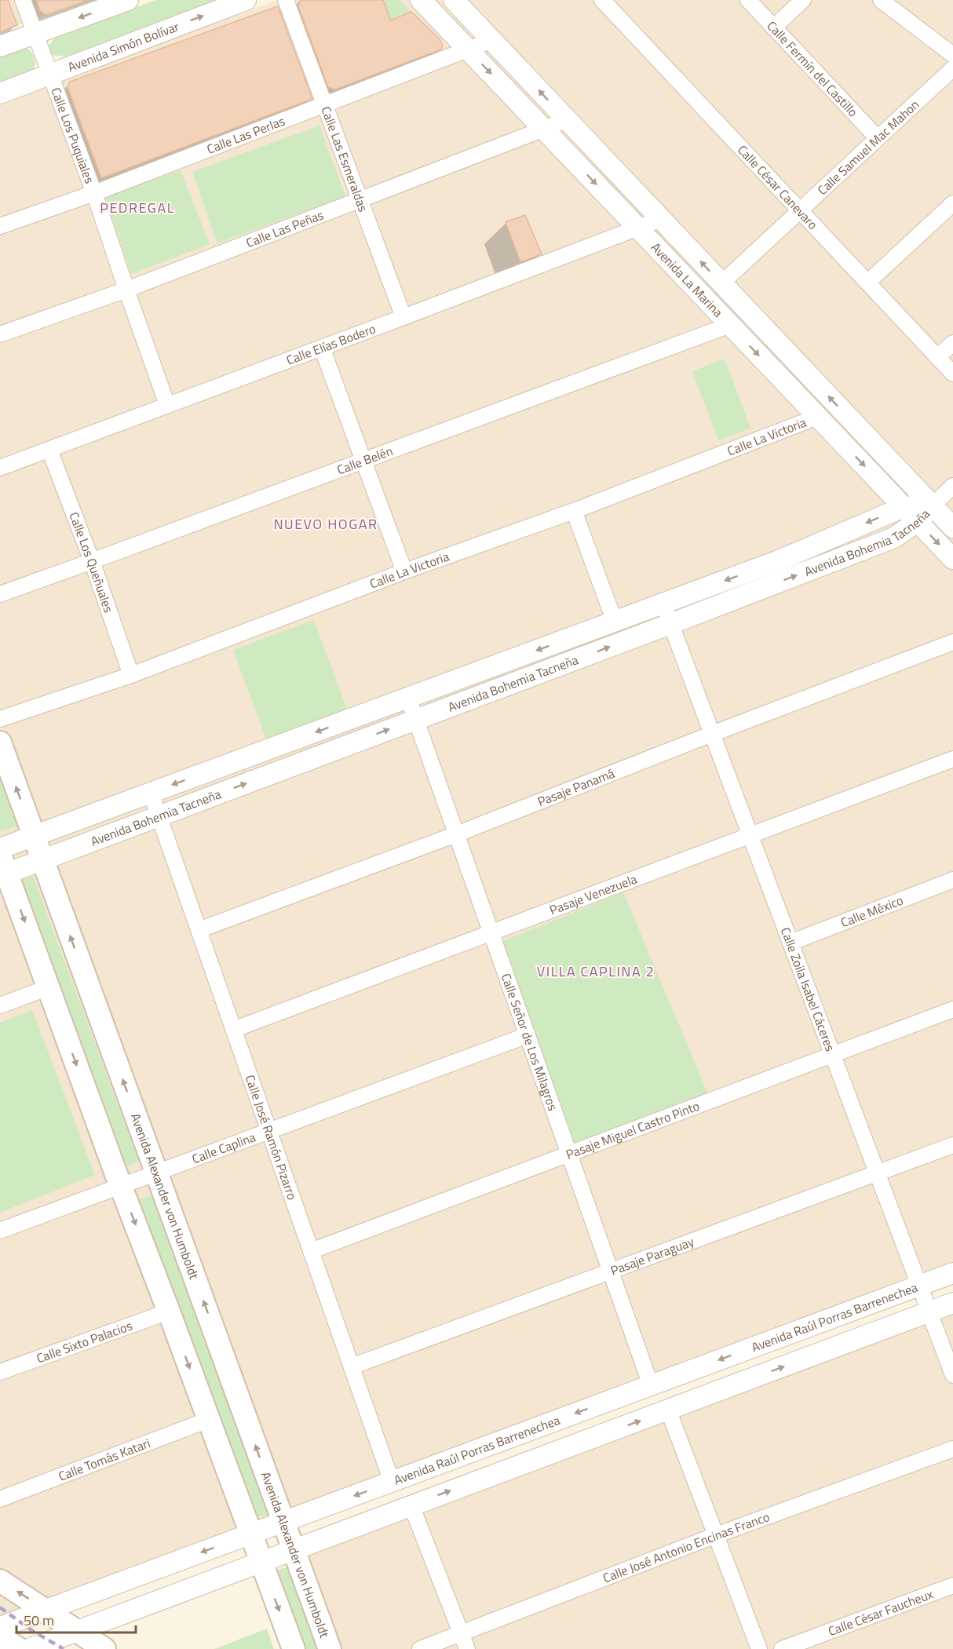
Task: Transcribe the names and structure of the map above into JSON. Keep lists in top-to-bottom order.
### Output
{
  "streets": {
    "main road": ["Avenida Alexander von Humboldt"],
    "street": [
      "Avenida Simón Bolívar",
      "Calle Fermín del Castillo",
      "Calle Las Perlas",
      "Calle Los Puquiales",
      "Calle Samuel Mac Mahon",
      "Calle Las Esmeraldas",
      "Calle César Canevaro",
      "Calle Las Peñas",
      "Avenida La Marina",
      "Calle Elías Bodero",
      "Calle La Victoria",
      "Calle Belén",
      "Avenida Bohemia Tacneña",
      "Calle Los Queñuales",
      "Pasaje Panamá",
      "Pasaje Venezuela",
      "Calle México",
      "Calle Zoila Isabel Cáceres",
      "Calle Señor de Los Milagros",
      "Pasaje Miguel Castro Pinto",
      "Calle José Ramón Pizarro",
      "Calle Caplina",
      "Pasaje Paraguay",
      "Avenida Raúl Porras Barrenechea",
      "Calle Sixto Palacios",
      "Calle Tomás Katari",
      "Calle José Antonio Encinas Franco",
      "Calle César Faucheux"
    ]
  },
  "crossings": [
    ["Avenida Simón Bolívar", "Calle Los Puquiales"],
    ["Calle Fermín del Castillo", "Calle Samuel Mac Mahon"],
    ["Calle Las Perlas", "Calle Los Puquiales"],
    ["Calle Las Perlas", "Calle Las Esmeraldas"],
    ["Calle Las Perlas", "Avenida La Marina"],
    ["Calle Los Puquiales", "Calle Las Peñas"],
    ["Calle Los Puquiales", "Calle Elías Bodero"],
    ["Calle Samuel Mac Mahon", "Calle César Canevaro"],
    ["Calle Samuel Mac Mahon", "Avenida La Marina"],
    ["Calle Las Esmeraldas", "Calle Las Peñas"],
    ["Calle Las Esmeraldas", "Calle Elías Bodero"],
    ["Calle Las Peñas", "Avenida La Marina"],
    ["Avenida La Marina", "Calle Elías Bodero"],
    ["Avenida La Marina", "Calle La Victoria"],
    ["Avenida La Marina", "Calle Belén"],
    ["Avenida La Marina", "Avenida Bohemia Tacneña"],
    ["Calle Elías Bodero", "Calle Los Queñuales"],
    ["Calle La Victoria", "Calle Los Queñuales"],
    ["Calle Belén", "Calle Los Queñuales"],
    ["Avenida Bohemia Tacneña", "Calle Zoila Isabel Cáceres"],
    ["Avenida Bohemia Tacneña", "Calle Señor de Los Milagros"],
    ["Avenida Bohemia Tacneña", "Calle José Ramón Pizarro"],
    ["Avenida Bohemia Tacneña", "Avenida Alexander von Humboldt"],
    ["Pasaje Panamá", "Calle Zoila Isabel Cáceres"],
    ["Pasaje Panamá", "Calle Señor de Los Milagros"],
    ["Pasaje Panamá", "Calle José Ramón Pizarro"],
    ["Pasaje Venezuela", "Calle Zoila Isabel Cáceres"],
    ["Pasaje Venezuela", "Calle Señor de Los Milagros"],
    ["Pasaje Venezuela", "Calle José Ramón Pizarro"],
    ["Calle México", "Calle Zoila Isabel Cáceres"],
    ["Calle Zoila Isabel Cáceres", "Pasaje Miguel Castro Pinto"],
    ["Calle Zoila Isabel Cáceres", "Pasaje Paraguay"],
    ["Calle Zoila Isabel Cáceres", "Avenida Raúl Porras Barrenechea"],
    ["Calle Señor de Los Milagros", "Pasaje Miguel Castro Pinto"],
    ["Calle Señor de Los Milagros", "Calle Caplina"],
    ["Calle Señor de Los Milagros", "Pasaje Paraguay"],
    ["Calle Señor de Los Milagros", "Avenida Raúl Porras Barrenechea"],
    ["Pasaje Miguel Castro Pinto", "Calle José Ramón Pizarro"],
    ["Calle José Ramón Pizarro", "Calle Caplina"],
    ["Calle José Ramón Pizarro", "Pasaje Paraguay"],
    ["Calle José Ramón Pizarro", "Avenida Raúl Porras Barrenechea"],
    ["Calle Caplina", "Avenida Alexander von Humboldt"],
    ["Avenida Alexander von Humboldt", "Avenida Raúl Porras Barrenechea"]
  ],
  "districts": ["PEDREGAL", "NUEVO HOGAR", "VILLA CAPLINA 2"],
  "scale_bar": "50 m"
}
